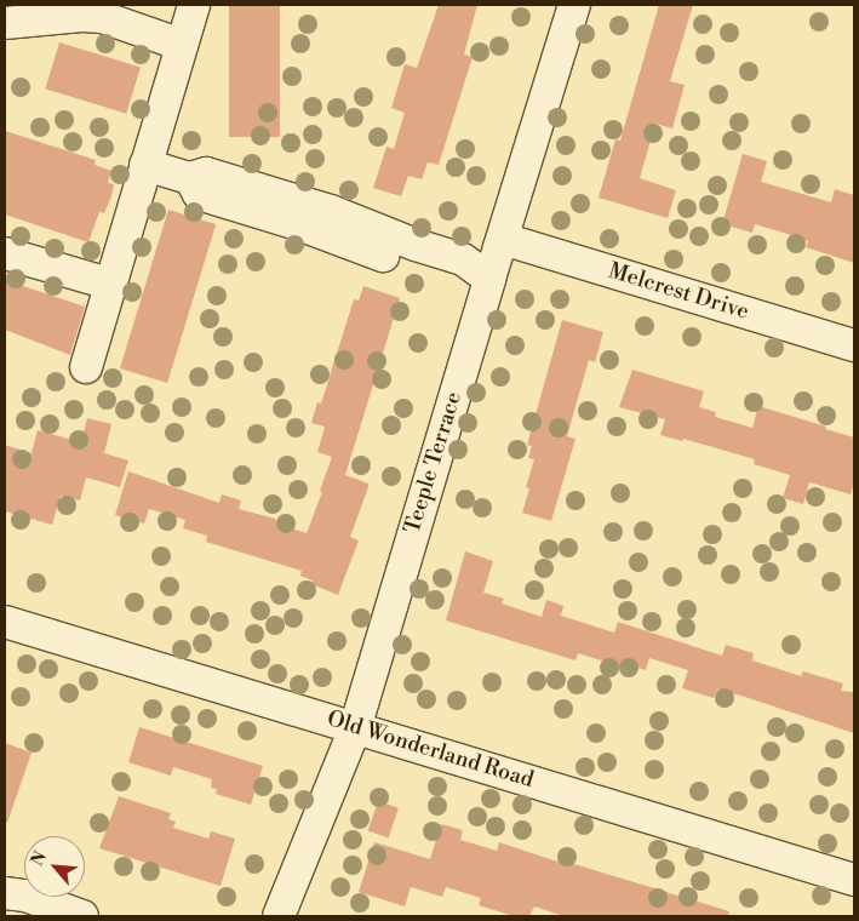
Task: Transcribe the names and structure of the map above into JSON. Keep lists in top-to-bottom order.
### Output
{
  "streets": {
    "street": ["Melcrest Drive", "Teeple Terrace", "Old Wonderland Road"]
  },
  "crossings": [
    ["Melcrest Drive", "Teeple Terrace"],
    ["Teeple Terrace", "Old Wonderland Road"]
  ],
  "north": "top left"
}
